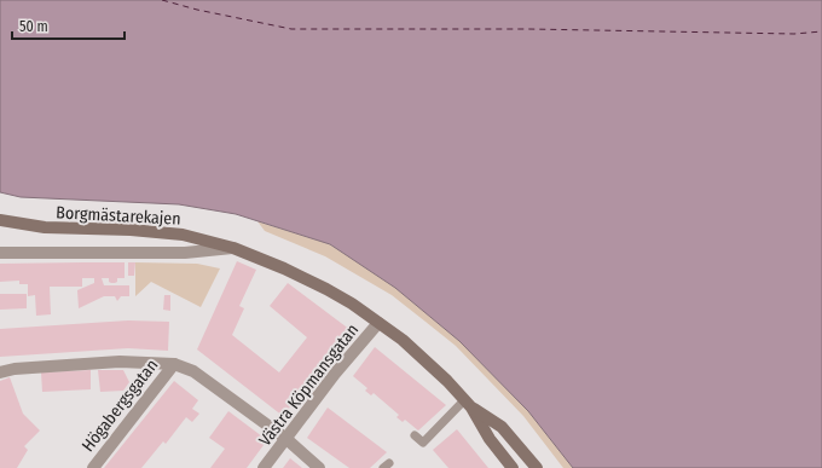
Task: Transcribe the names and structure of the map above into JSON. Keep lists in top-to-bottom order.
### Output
{
  "streets": {
    "main road": ["Borgmästarekajen"],
    "street": ["Västra Köpmansgatan", "Högabergsgatan"]
  },
  "crossings": [
    ["Borgmästarekajen", "Västra Köpmansgatan"]
  ],
  "scale_bar": "50 m"
}
